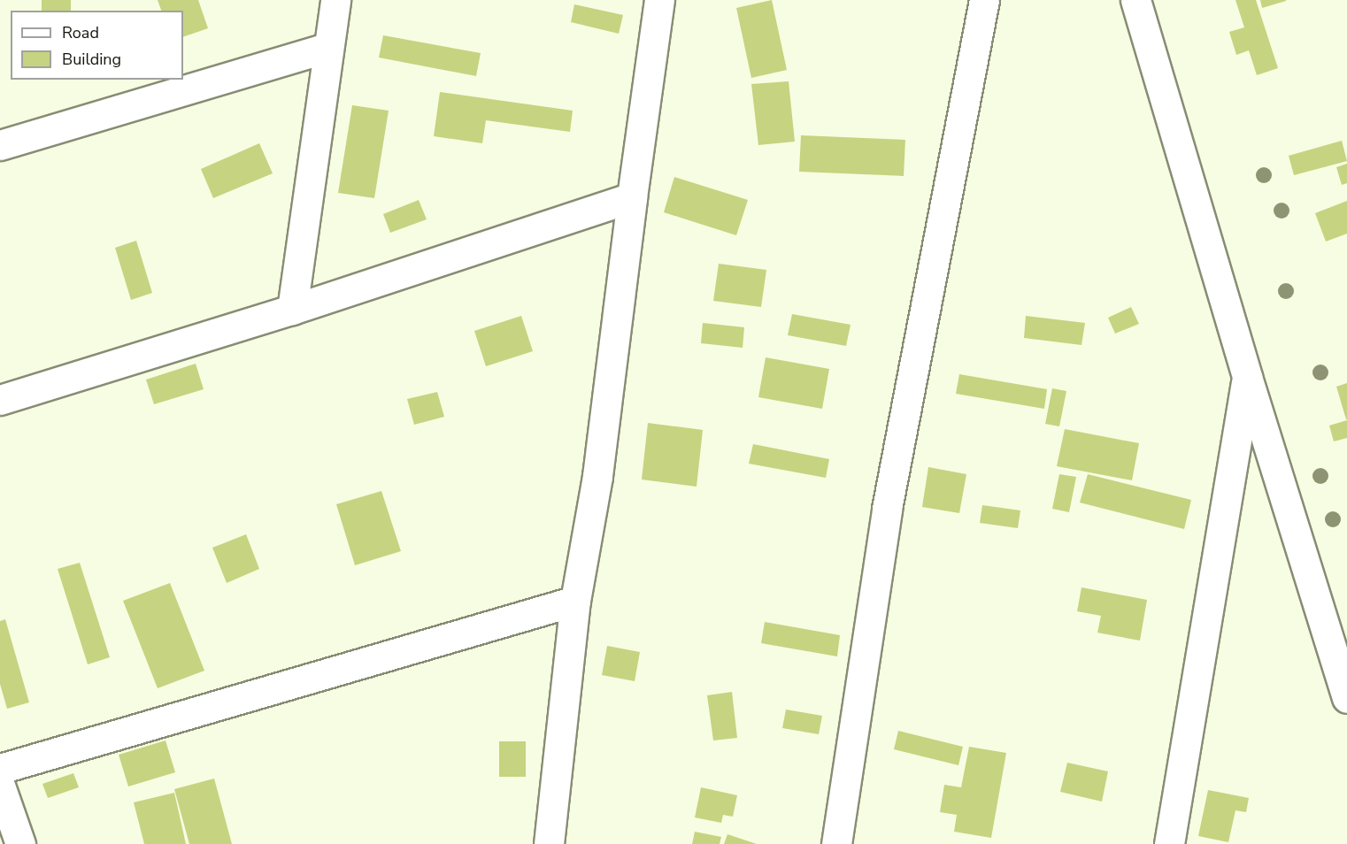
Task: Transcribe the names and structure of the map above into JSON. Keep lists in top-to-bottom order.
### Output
{
  "legend": ["Road", "Building"]
}
